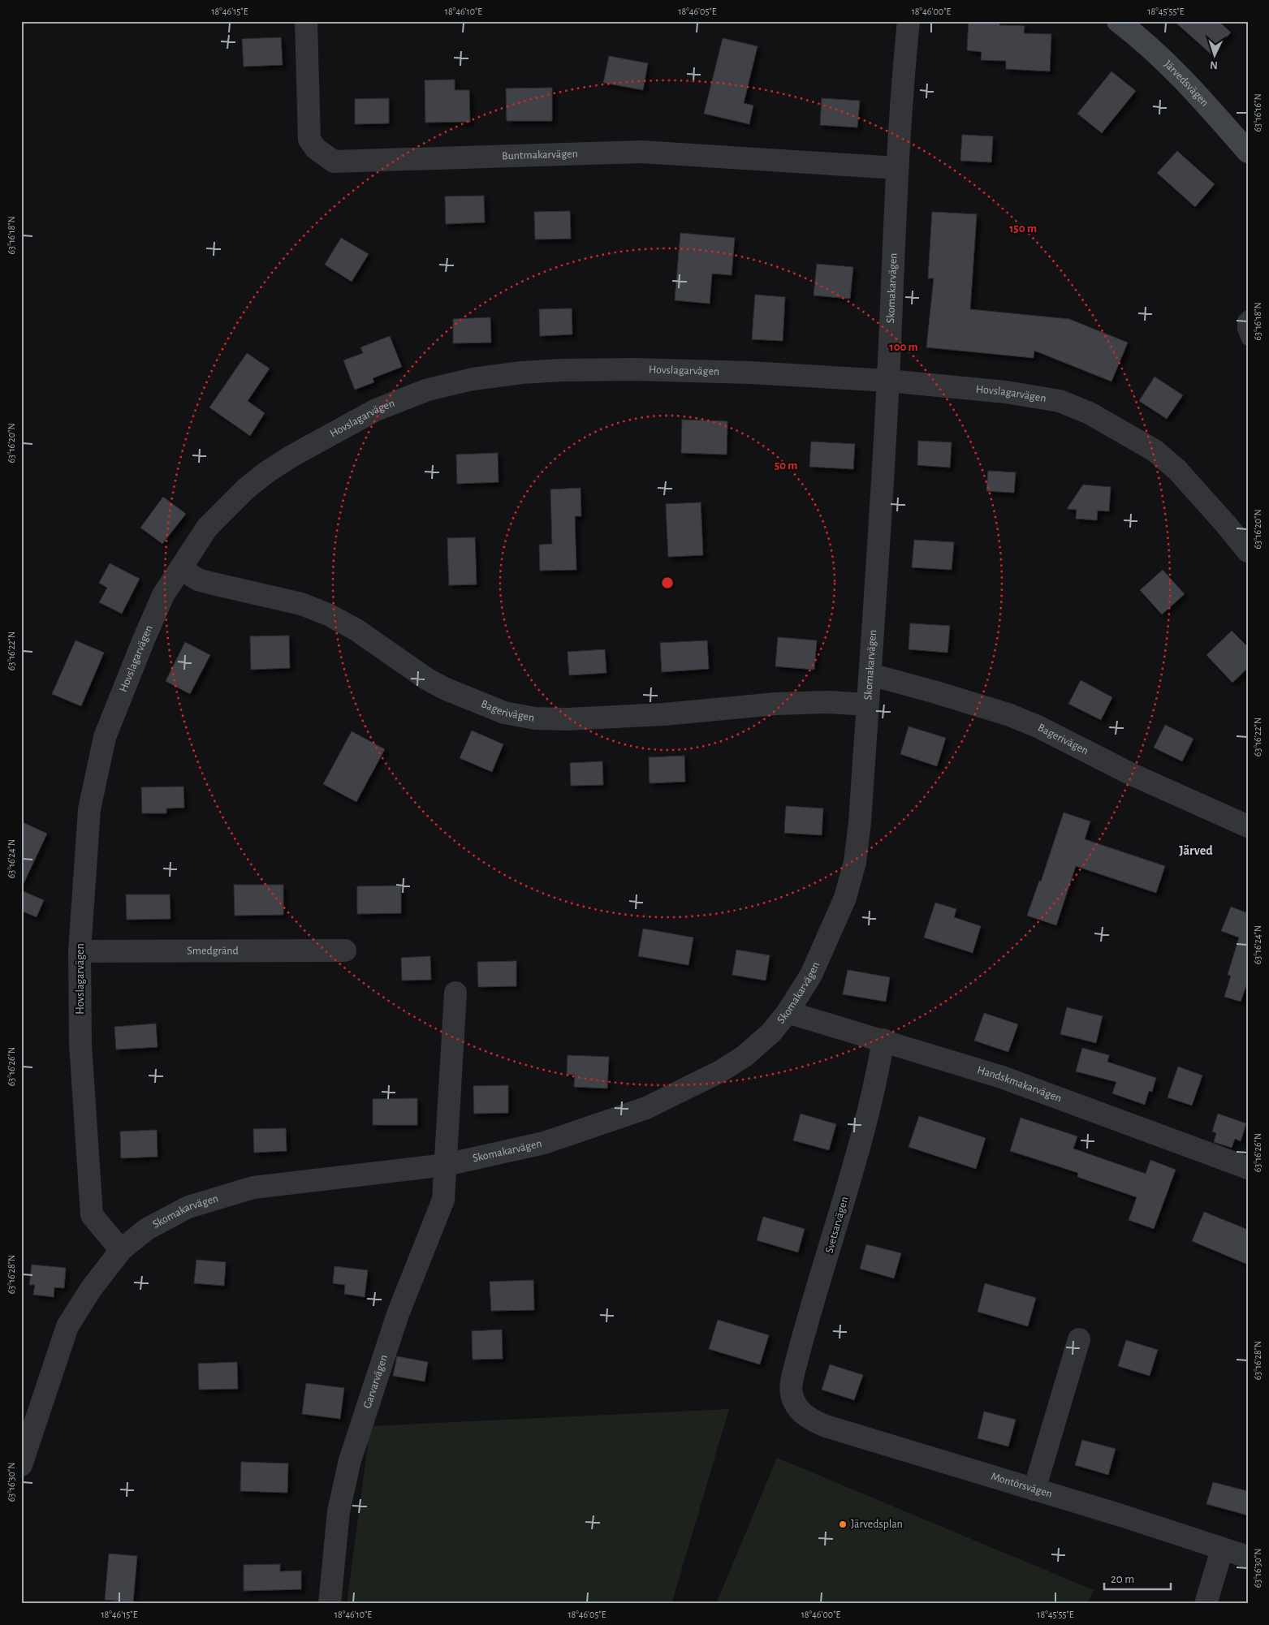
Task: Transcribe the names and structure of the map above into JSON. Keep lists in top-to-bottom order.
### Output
{
  "streets": {
    "street": [
      "Järvedsvägen",
      "Buntmakarvägen",
      "Skomakarvägen",
      "Hovslagarvägen",
      "Bagerivägen",
      "Smedgränd",
      "Handskmakarvägen",
      "Svetsarvägen",
      "Garvarvägen",
      "Montörsvägen"
    ]
  },
  "crossings": [
    ["Buntmakarvägen", "Skomakarvägen"],
    ["Skomakarvägen", "Hovslagarvägen"],
    ["Skomakarvägen", "Bagerivägen"],
    ["Skomakarvägen", "Handskmakarvägen"],
    ["Skomakarvägen", "Garvarvägen"],
    ["Hovslagarvägen", "Bagerivägen"],
    ["Hovslagarvägen", "Smedgränd"],
    ["Handskmakarvägen", "Svetsarvägen"],
    ["Svetsarvägen", "Montörsvägen"]
  ],
  "districts": ["Järved"],
  "places": ["Järvedsplan"],
  "scale_bar": "20 m",
  "north": "bottom",
  "coordinates": [
    "18°46'15\"E",
    "18°46'10\"E",
    "18°46'05\"E",
    "18°46'00\"E",
    "18°45'55\"E",
    "63°16'16\"N",
    "63°16'18\"N",
    "63°16'20\"N",
    "63°16'22\"N",
    "63°16'24\"N",
    "63°16'26\"N",
    "63°16'28\"N",
    "63°16'30\"N"
  ],
  "rings": ["150 m", "100 m", "50 m"]
}
